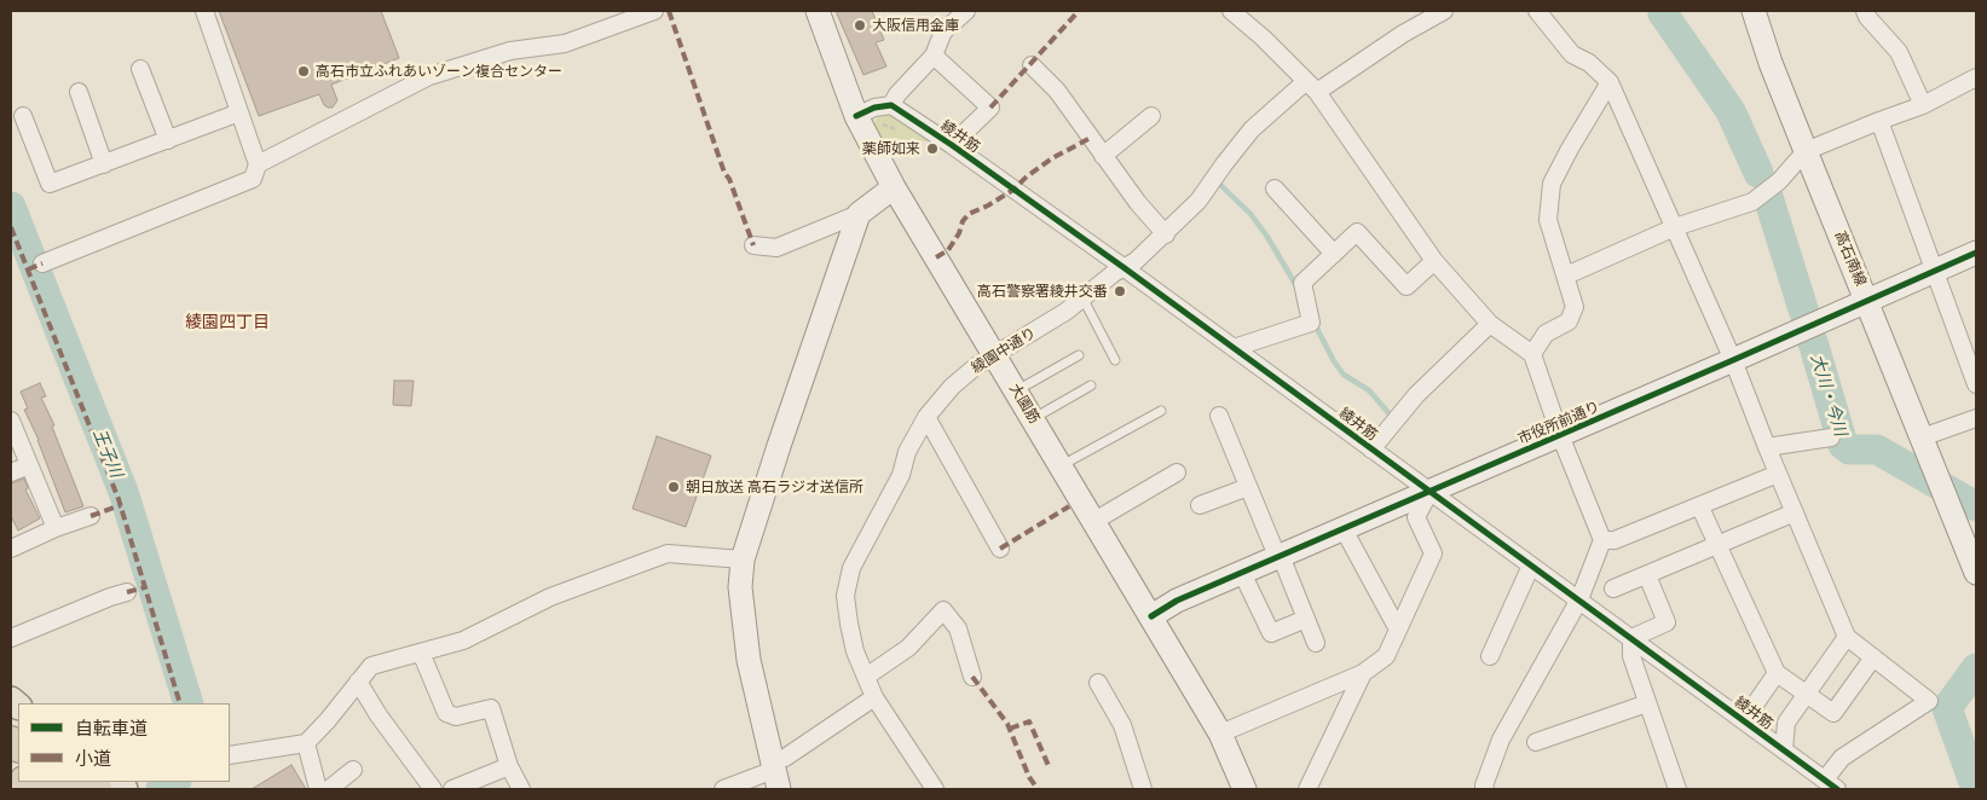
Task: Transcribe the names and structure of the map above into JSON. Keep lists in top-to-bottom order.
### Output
{
  "streets": {
    "street": [
      "綾井筋",
      "高石南線",
      "綾園中通り",
      "大園筋",
      "市役所前通り"
    ]
  },
  "crossings": [
    ["綾井筋", "綾園中通り"],
    ["綾井筋", "市役所前通り"],
    ["高石南線", "市役所前通り"],
    ["綾園中通り", "大園筋"],
    ["大園筋", "市役所前通り"]
  ],
  "districts": ["綾園四丁目"],
  "water": ["大川・今川", "王子川"],
  "places": [
    "大阪信用金庫",
    "高石市立ふれあいゾーン複合センター",
    "薬師如来",
    "高石警察署綾井交番",
    "朝日放送 高石ラジオ送信所"
  ],
  "legend": ["自転車道", "小道"]
}
